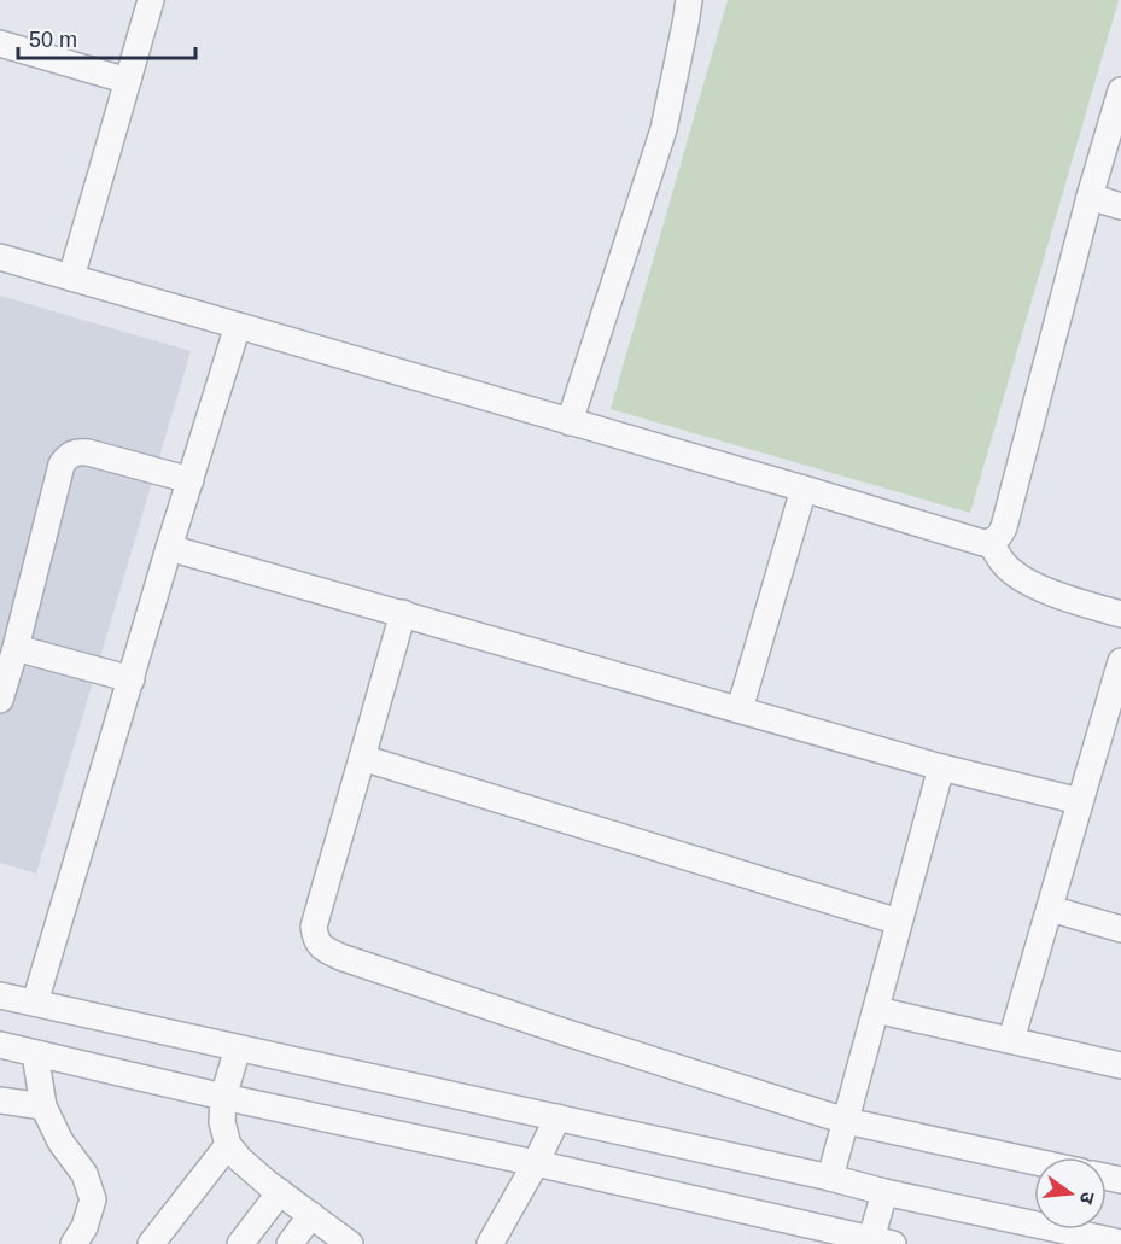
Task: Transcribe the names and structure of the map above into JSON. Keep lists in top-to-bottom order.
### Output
{
  "scale_bar": "50 m",
  "north": "right"
}
